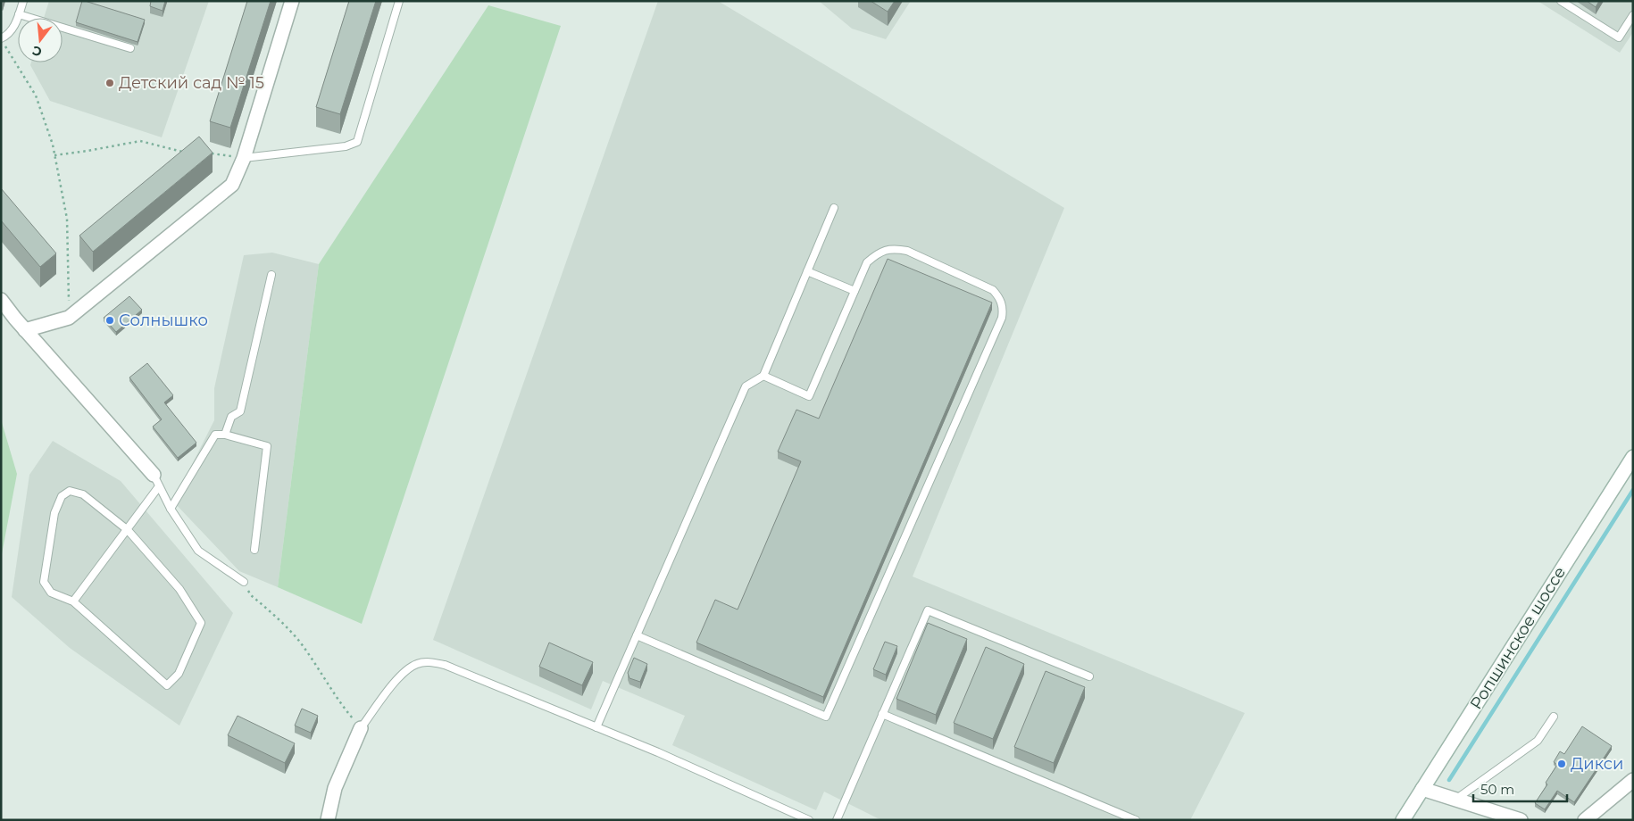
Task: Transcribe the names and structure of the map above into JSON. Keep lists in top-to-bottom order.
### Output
{
  "streets": {
    "street": ["Ропшинское шоссе"]
  },
  "places": ["Детский сад № 15", "Солнышко", "Дикси"],
  "scale_bar": "50 m",
  "north": "bottom"
}
